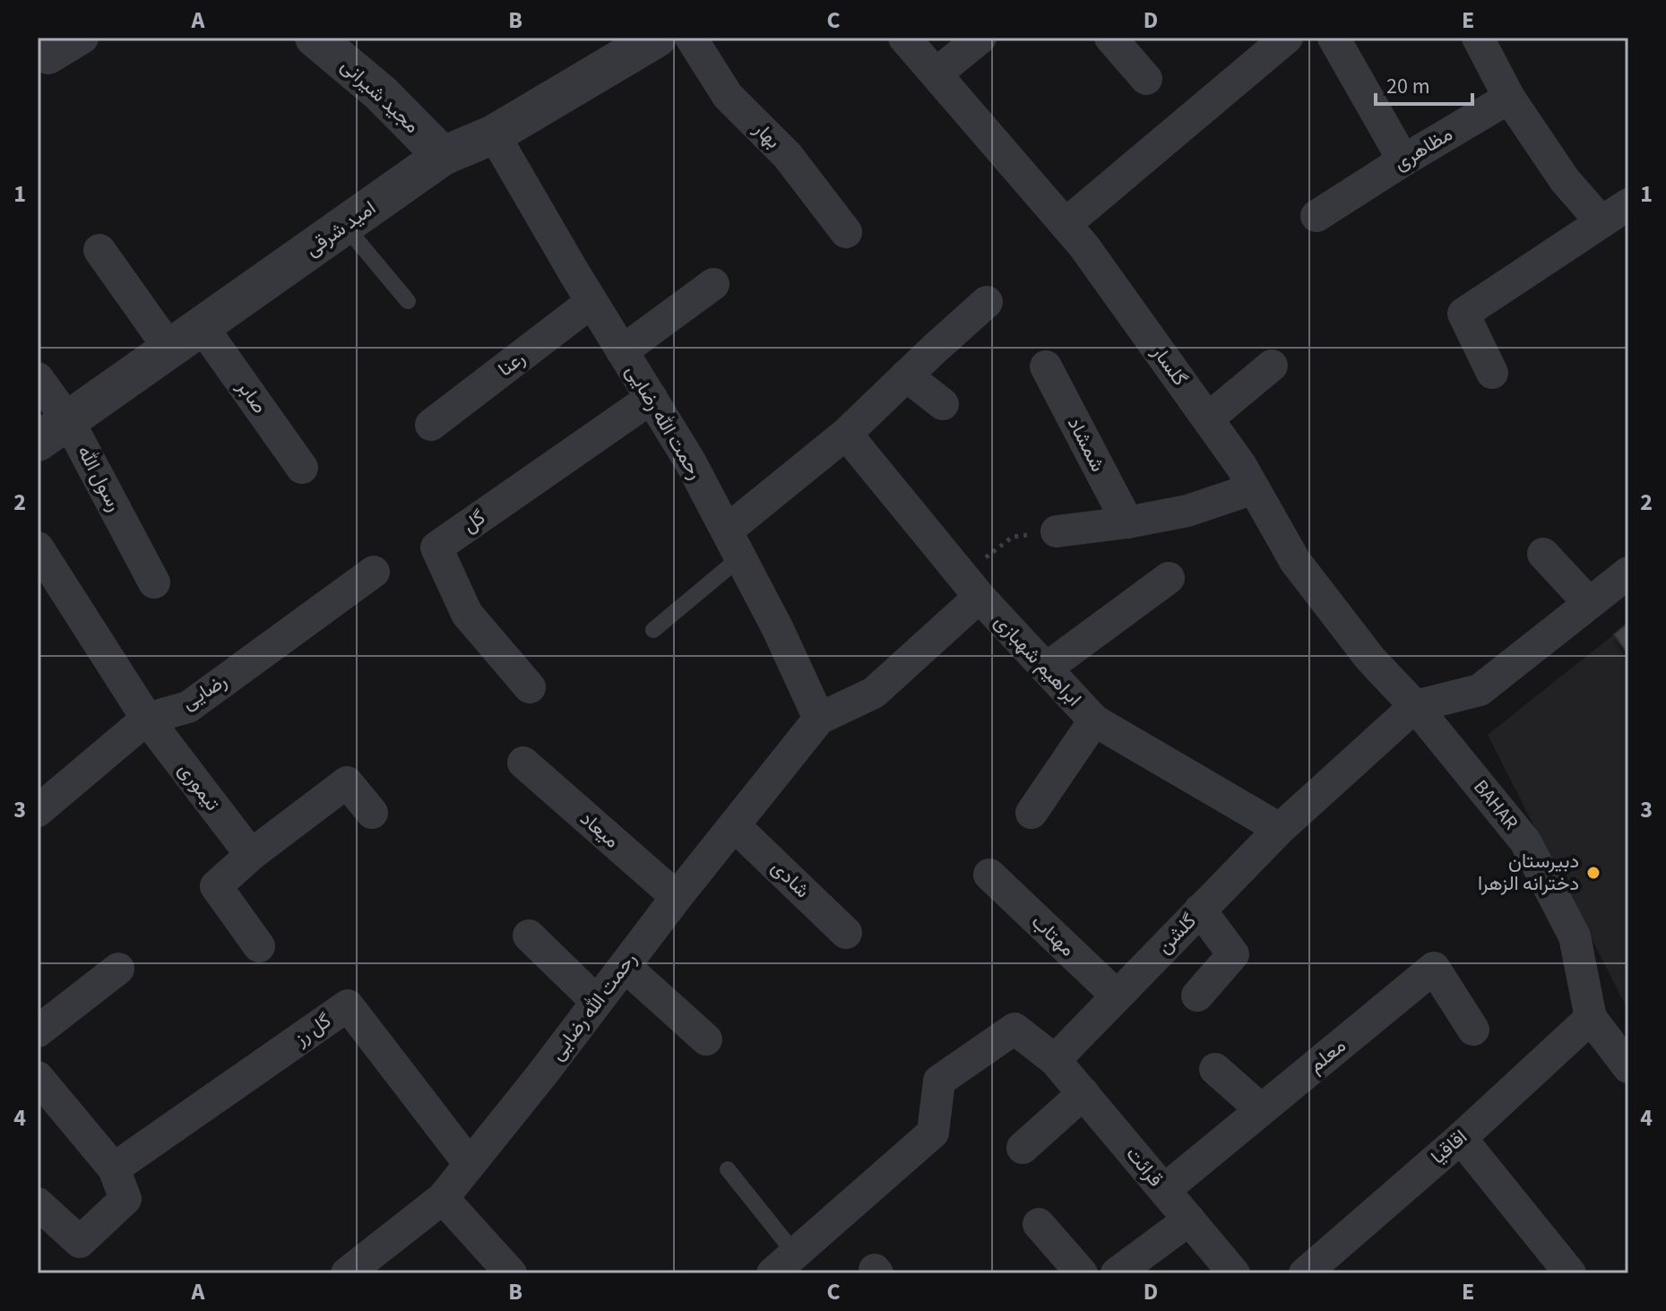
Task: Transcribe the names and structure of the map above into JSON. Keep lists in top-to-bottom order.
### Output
{
  "streets": {
    "street": [
      "مجید شیرانی",
      "بهار",
      "مظاهری",
      "امید شرقی",
      "رعنا",
      "گلسار",
      "صابر",
      "رحمت الله رضایی",
      "شمشاد",
      "رسول الله",
      "گل",
      "ابراهیم شهبازی",
      "رضایی",
      "تیموری",
      "BAHAR",
      "میعاد",
      "شادی",
      "گلشن",
      "مهتاب",
      "گل رز",
      "معلم",
      "اقاقیا",
      "قرائت"
    ]
  },
  "crossings": [
    ["مجید شیرانی", "امید شرقی"],
    ["امید شرقی", "صابر"],
    ["امید شرقی", "رحمت الله رضایی"],
    ["امید شرقی", "رسول الله"],
    ["رعنا", "رحمت الله رضایی"],
    ["گلسار", "BAHAR"],
    ["گلسار", "گلشن"],
    ["رحمت الله رضایی", "گل"],
    ["رحمت الله رضایی", "ابراهیم شهبازی"],
    ["رحمت الله رضایی", "میعاد"],
    ["رحمت الله رضایی", "شادی"],
    ["رحمت الله رضایی", "گل رز"],
    ["ابراهیم شهبازی", "گلشن"],
    ["رضایی", "تیموری"],
    ["BAHAR", "گلشن"],
    ["BAHAR", "اقاقیا"],
    ["گلشن", "مهتاب"],
    ["گلشن", "قرائت"],
    ["معلم", "قرائت"]
  ],
  "places": ["دبيرستان دخترانه الزهرا"],
  "scale_bar": "20 m",
  "grid": {
    "columns": [
      "A",
      "B",
      "C",
      "D",
      "E"
    ],
    "rows": [
      "1",
      "2",
      "3",
      "4"
    ]
  }
}
